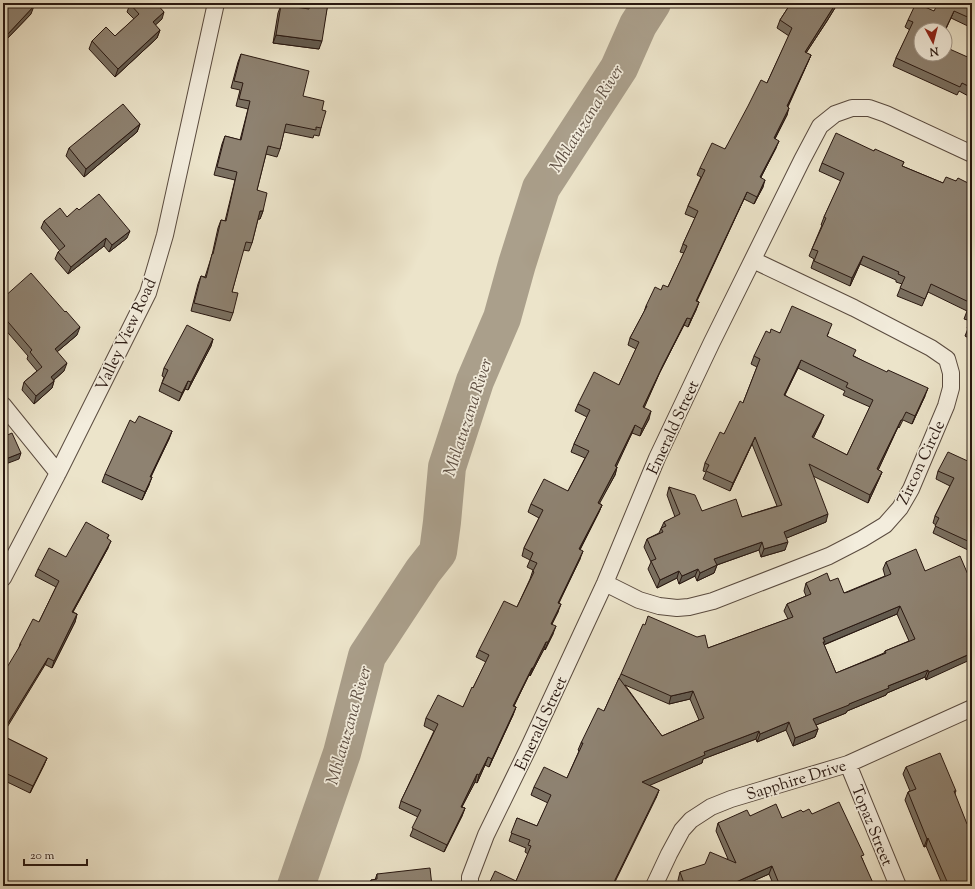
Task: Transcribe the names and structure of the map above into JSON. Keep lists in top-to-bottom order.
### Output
{
  "streets": {
    "street": [
      "Valley View Road",
      "Emerald Street",
      "Zircon Circle",
      "Sapphire Drive",
      "Topaz Street"
    ]
  },
  "crossings": [
    ["Emerald Street", "Zircon Circle"],
    ["Sapphire Drive", "Topaz Street"]
  ],
  "water": ["Mhlatuzana River"],
  "scale_bar": "20 m",
  "north": "bottom"
}
